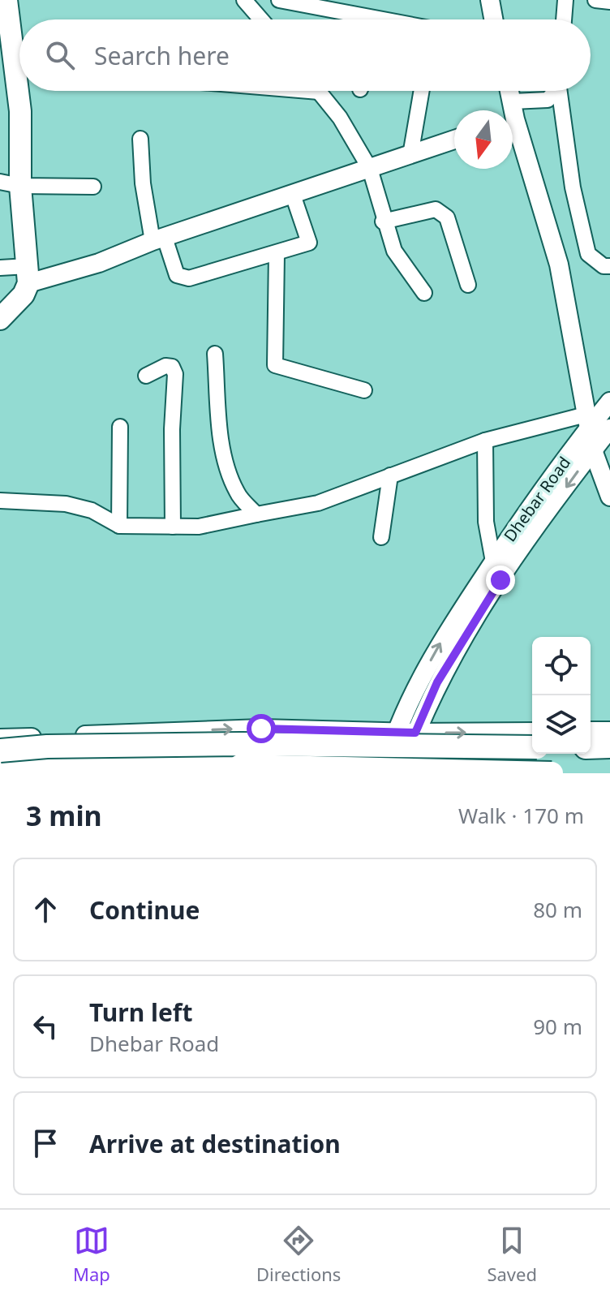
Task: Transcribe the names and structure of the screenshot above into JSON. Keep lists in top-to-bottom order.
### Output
{
  "streets": {
    "street": ["Dhebar Road"]
  },
  "north": "bottom",
  "page": {
    "search": "Search here",
    "heading": ["3 min", "Walk · 170 m"],
    "list": [
      ["Continue", "80 m"],
      ["Turn left", "Dhebar Road", "90 m"],
      "Arrive at destination"
    ],
    "nav": ["Map", "Directions", "Saved"]
  }
}
